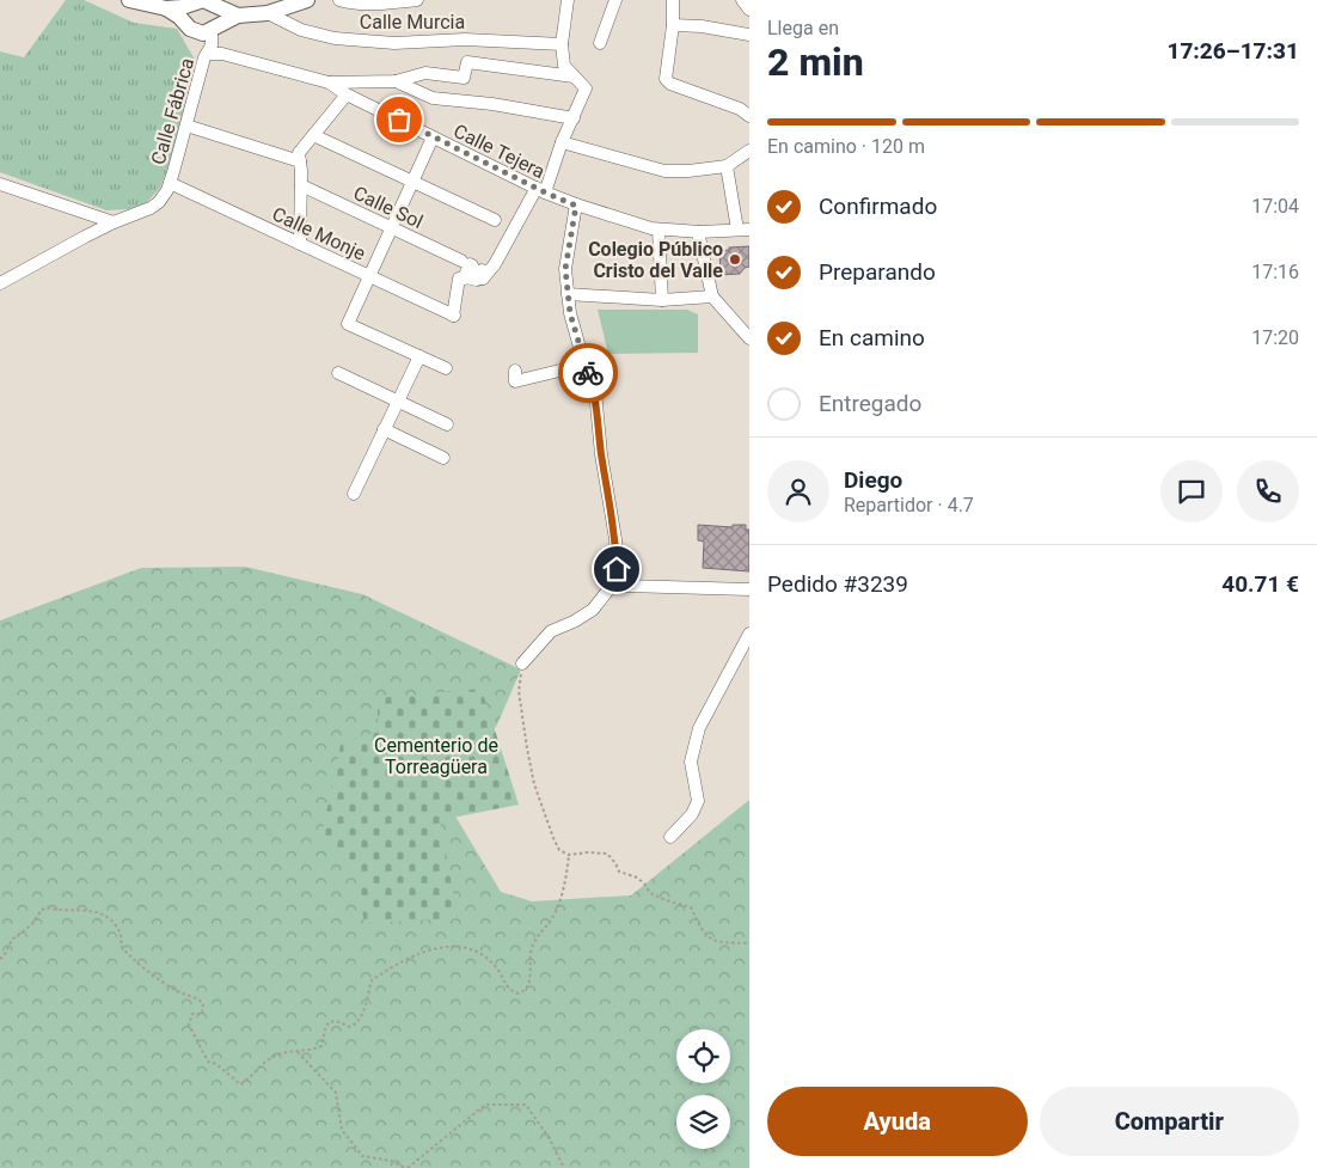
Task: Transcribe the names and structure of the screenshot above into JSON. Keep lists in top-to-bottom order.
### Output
{
  "streets": {
    "street": [
      "Calle Murcia",
      "Calle Fábrica",
      "Calle Tejera",
      "Calle Sol",
      "Calle Monje"
    ]
  },
  "crossings": [
    ["Calle Fábrica", "Calle Tejera"],
    ["Calle Fábrica", "Calle Monje"],
    ["Calle Tejera", "Calle Monje"]
  ],
  "parks": ["Cementerio de Torreagüera"],
  "places": ["Colegio Público Cristo del Valle"],
  "page": {
    "heading": ["2 min", "Llega en", "17:26–17:31"],
    "panel": [
      "Diego",
      "Repartidor · 4.7",
      "Pedido #3239",
      "40.71 €"
    ],
    "bar": "En camino · 120 m",
    "list": [
      ["Confirmado", "17:04"],
      ["Preparando", "17:16"],
      ["En camino", "17:20"],
      "Entregado"
    ],
    "buttons": ["Ayuda", "Compartir"]
  }
}
